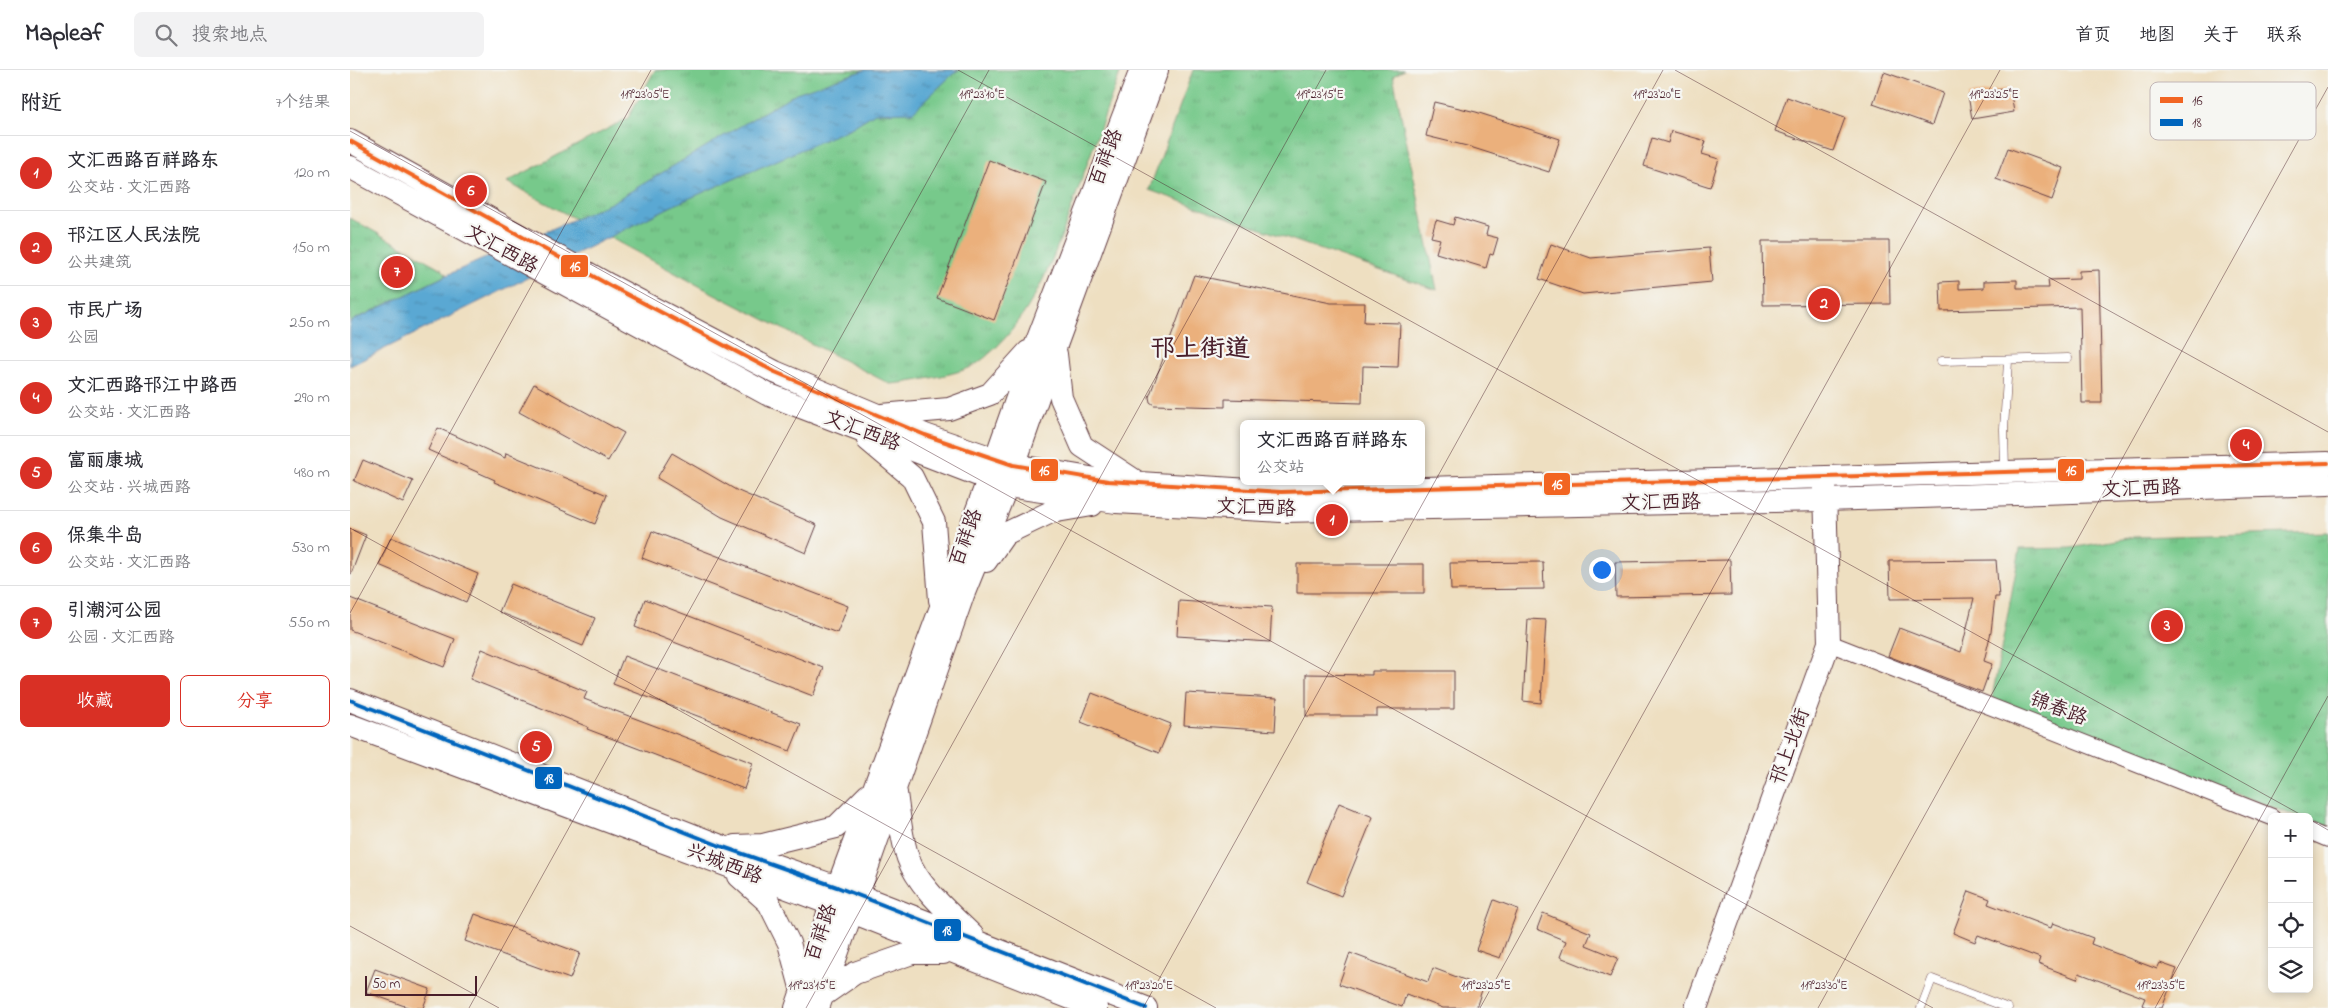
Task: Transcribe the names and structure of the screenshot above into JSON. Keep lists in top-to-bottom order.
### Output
{
  "streets": {
    "street": [
      "百祥路",
      "文汇西路",
      "锦春路",
      "邗上北街",
      "兴城西路"
    ]
  },
  "crossings": [
    ["百祥路", "文汇西路"],
    ["百祥路", "兴城西路"],
    ["文汇西路", "邗上北街"],
    ["锦春路", "邗上北街"]
  ],
  "districts": ["邗上街道"],
  "lines": ["transit line 16", "transit line 18"],
  "legend": ["16", "18"],
  "scale_bar": "50 m",
  "page": {
    "header": "Mapleaf",
    "search": "搜索地点",
    "nav": [
      "首页",
      "地图",
      "关于",
      "联系"
    ],
    "heading": ["附近", "7个结果"],
    "list": [
      {
        "mark": "1",
        "name": "文汇西路百祥路东",
        "note": "公交站 · 文汇西路",
        "value": "120 m"
      },
      {
        "mark": "2",
        "name": "邗江区人民法院",
        "note": "公共建筑",
        "value": "150 m"
      },
      {
        "mark": "3",
        "name": "市民广场",
        "note": "公园",
        "value": "250 m"
      },
      {
        "mark": "4",
        "name": "文汇西路邗江中路西",
        "note": "公交站 · 文汇西路",
        "value": "290 m"
      },
      {
        "mark": "5",
        "name": "富丽康城",
        "note": "公交站 · 兴城西路",
        "value": "480 m"
      },
      {
        "mark": "6",
        "name": "保集半岛",
        "note": "公交站 · 文汇西路",
        "value": "530 m"
      },
      {
        "mark": "7",
        "name": "引潮河公园",
        "note": "公园 · 文汇西路",
        "value": "550 m"
      }
    ],
    "pins": [
      "6",
      "7",
      "2",
      "4",
      "1",
      "3",
      "5"
    ],
    "popup": ["文汇西路百祥路东", "公交站"],
    "buttons": ["收藏", "分享"],
    "map_buttons": ["+", "−"],
    "scale": "50 m"
  },
  "coordinates": [
    "119°23'05\"E",
    "119°23'10\"E",
    "119°23'15\"E",
    "119°23'20\"E",
    "119°23'25\"E",
    "119°23'30\"E",
    "119°23'35\"E"
  ]
}
